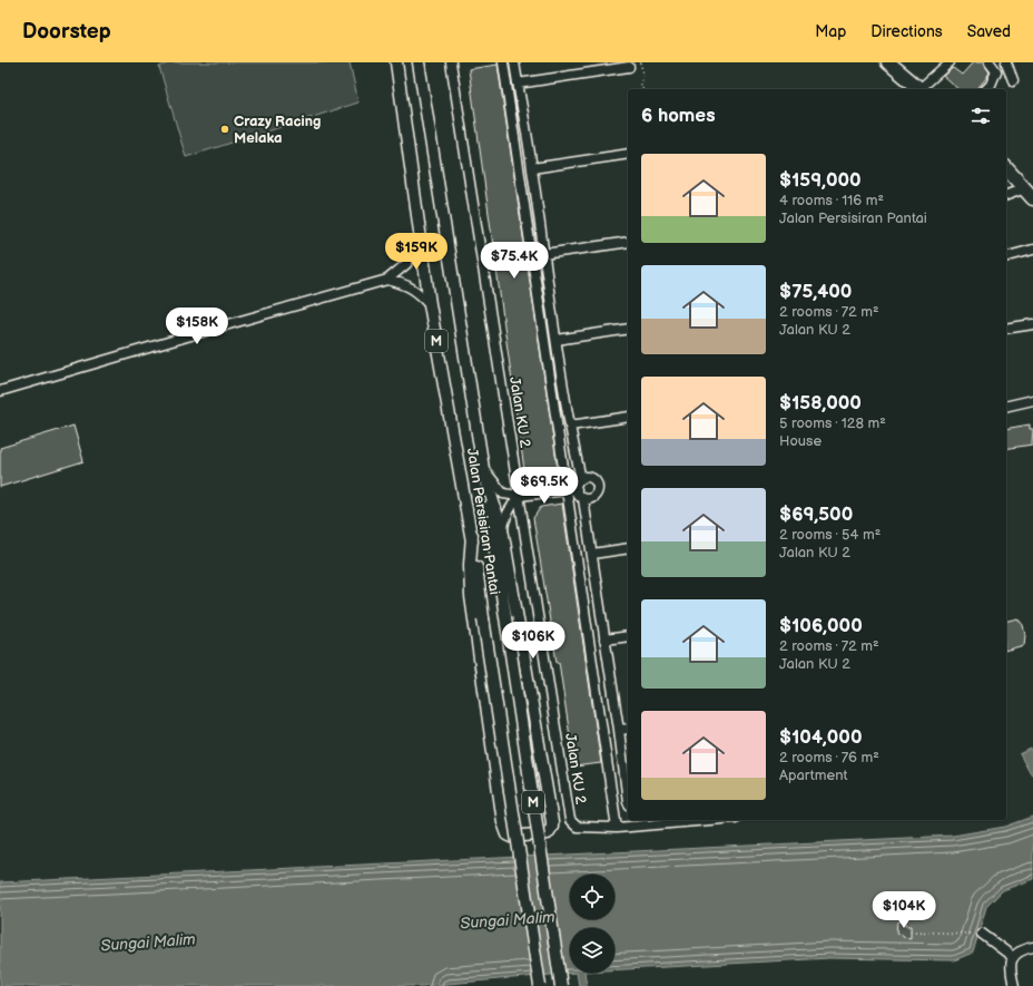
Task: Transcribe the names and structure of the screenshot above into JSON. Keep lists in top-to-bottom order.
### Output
{
  "streets": {
    "main road": ["M", "Jalan Persisiran Pantai"],
    "street": ["Jalan KU 2"]
  },
  "water": ["Sungai Malim"],
  "places": ["Crazy Racing Melaka"],
  "page": {
    "header": "Doorstep",
    "nav": ["Map", "Directions", "Saved"],
    "heading": "6 homes",
    "list": [
      {
        "name": "$159,000",
        "note": "4 rooms · 116 m² · Jalan Persisiran Pantai"
      },
      {
        "name": "$75,400",
        "note": "2 rooms · 72 m² · Jalan KU 2"
      },
      {
        "name": "$158,000",
        "note": "5 rooms · 128 m² · House"
      },
      {
        "name": "$69,500",
        "note": "2 rooms · 54 m² · Jalan KU 2"
      },
      {
        "name": "$106,000",
        "note": "2 rooms · 72 m² · Jalan KU 2"
      },
      {
        "name": "$104,000",
        "note": "2 rooms · 76 m² · Apartment"
      }
    ],
    "price": [
      "$159K",
      "$75.4K",
      "$158K",
      "$69.5K",
      "$106K",
      "$104K"
    ]
  }
}
